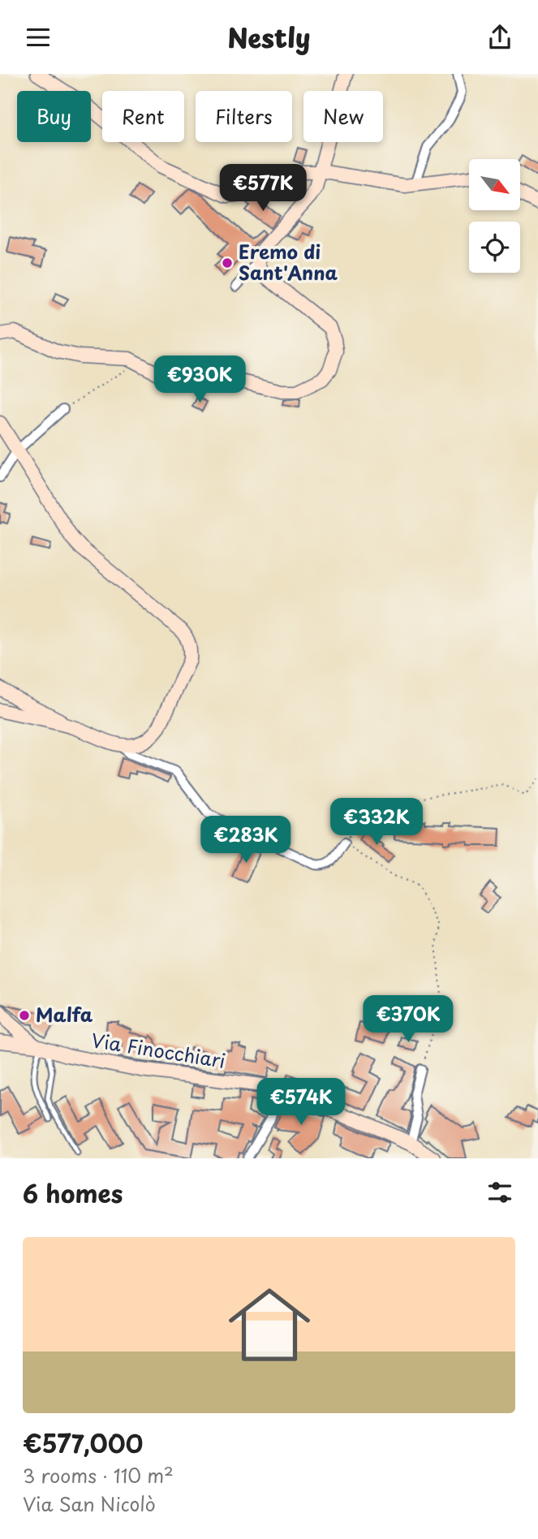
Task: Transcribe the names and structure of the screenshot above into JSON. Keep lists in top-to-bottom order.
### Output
{
  "streets": {
    "street": ["Via Finocchiari"]
  },
  "places": ["Eremo di Sant'Anna", "Malfa"],
  "north": "bottom right",
  "page": {
    "header": "Nestly",
    "chip": [
      "Buy",
      "Rent",
      "Filters",
      "New"
    ],
    "price": [
      "€577K",
      "€930K",
      "€332K",
      "€283K",
      "€370K",
      "€574K"
    ],
    "heading": "6 homes",
    "list": [
      {
        "name": "€577,000",
        "note": "3 rooms · 110 m² · Via San Nicolò"
      }
    ]
  }
}
